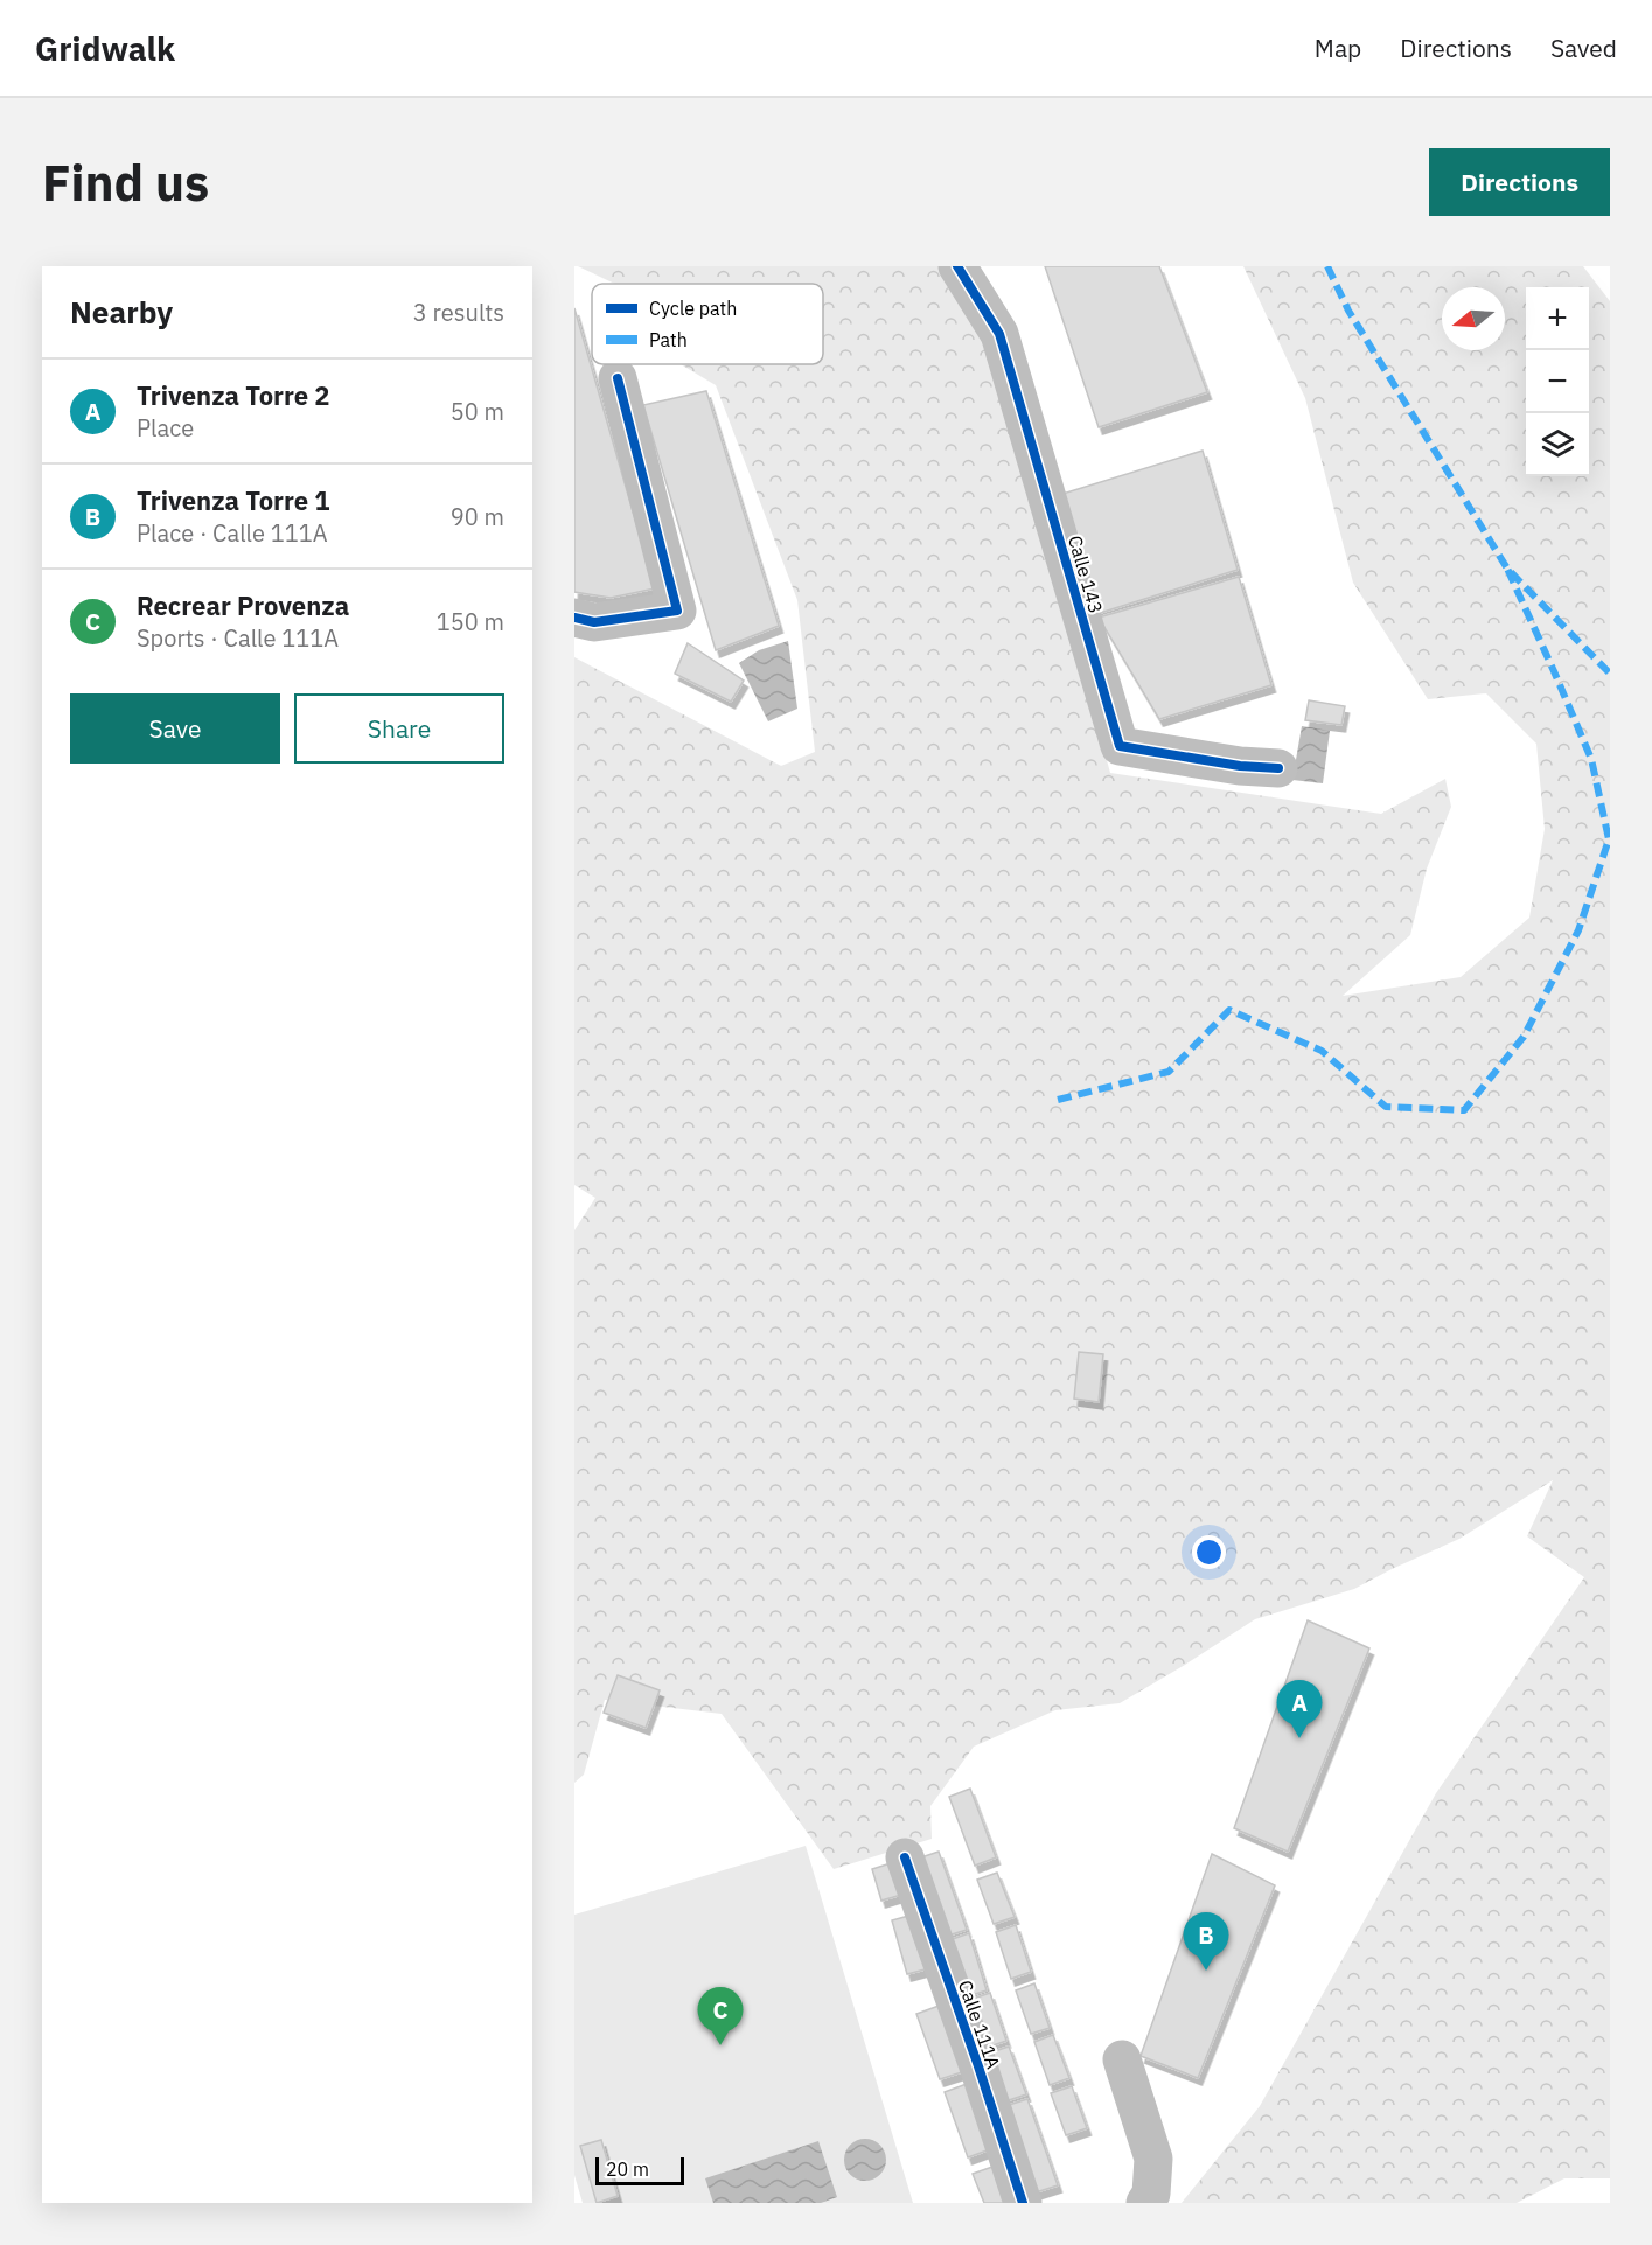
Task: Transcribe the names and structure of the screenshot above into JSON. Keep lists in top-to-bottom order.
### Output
{
  "streets": {
    "street": ["Calle 143", "Calle 111A"]
  },
  "legend": ["Cycle path", "Path"],
  "scale_bar": "20 m",
  "north": "left",
  "page": {
    "header": "Gridwalk",
    "nav": ["Map", "Directions", "Saved"],
    "buttons": [
      "Directions",
      ["Save", "Share"]
    ],
    "title": "Find us",
    "heading": ["Nearby", "3 results"],
    "map_buttons": ["+", "−"],
    "list": [
      {
        "mark": "A",
        "name": "Trivenza Torre 2",
        "note": "Place",
        "value": "50 m"
      },
      {
        "mark": "B",
        "name": "Trivenza Torre 1",
        "note": "Place · Calle 111A",
        "value": "90 m"
      },
      {
        "mark": "C",
        "name": "Recrear Provenza",
        "note": "Sports · Calle 111A",
        "value": "150 m"
      }
    ],
    "pins": ["A", "B", "C"],
    "scale": "20 m"
  }
}
